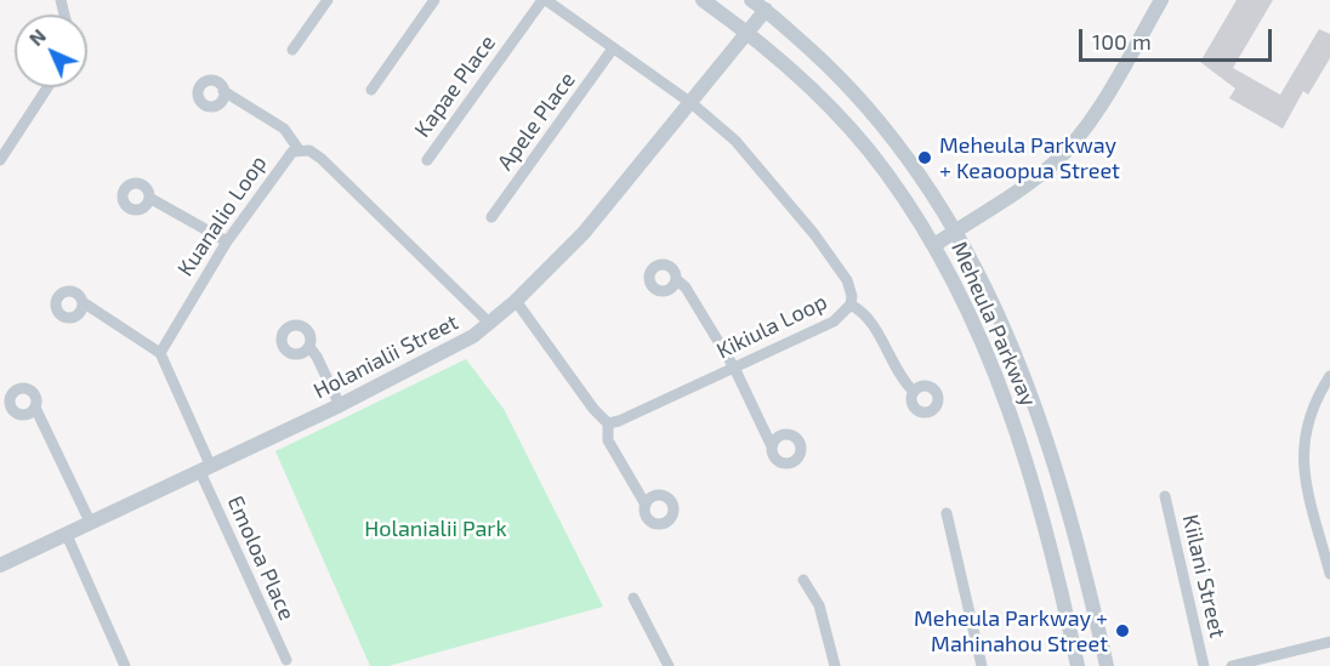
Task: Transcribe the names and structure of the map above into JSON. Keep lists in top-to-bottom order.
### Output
{
  "streets": {
    "street": [
      "Kapae Place",
      "Apele Place",
      "Kuanalio Loop",
      "Meheula Parkway",
      "Kikiula Loop",
      "Holanialii Street",
      "Emoloa Place",
      "Kiilani Street"
    ]
  },
  "crossings": [
    ["Kapae Place", "Kikiula Loop"],
    ["Apele Place", "Kikiula Loop"],
    ["Kuanalio Loop", "Holanialii Street"],
    ["Meheula Parkway", "Holanialii Street"],
    ["Kikiula Loop", "Holanialii Street"],
    ["Holanialii Street", "Emoloa Place"]
  ],
  "parks": ["Holanialii Park"],
  "places": ["Meheula Parkway + Keaoopua Street", "Meheula Parkway + Mahinahou Street"],
  "scale_bar": "100 m",
  "north": "top left"
}
